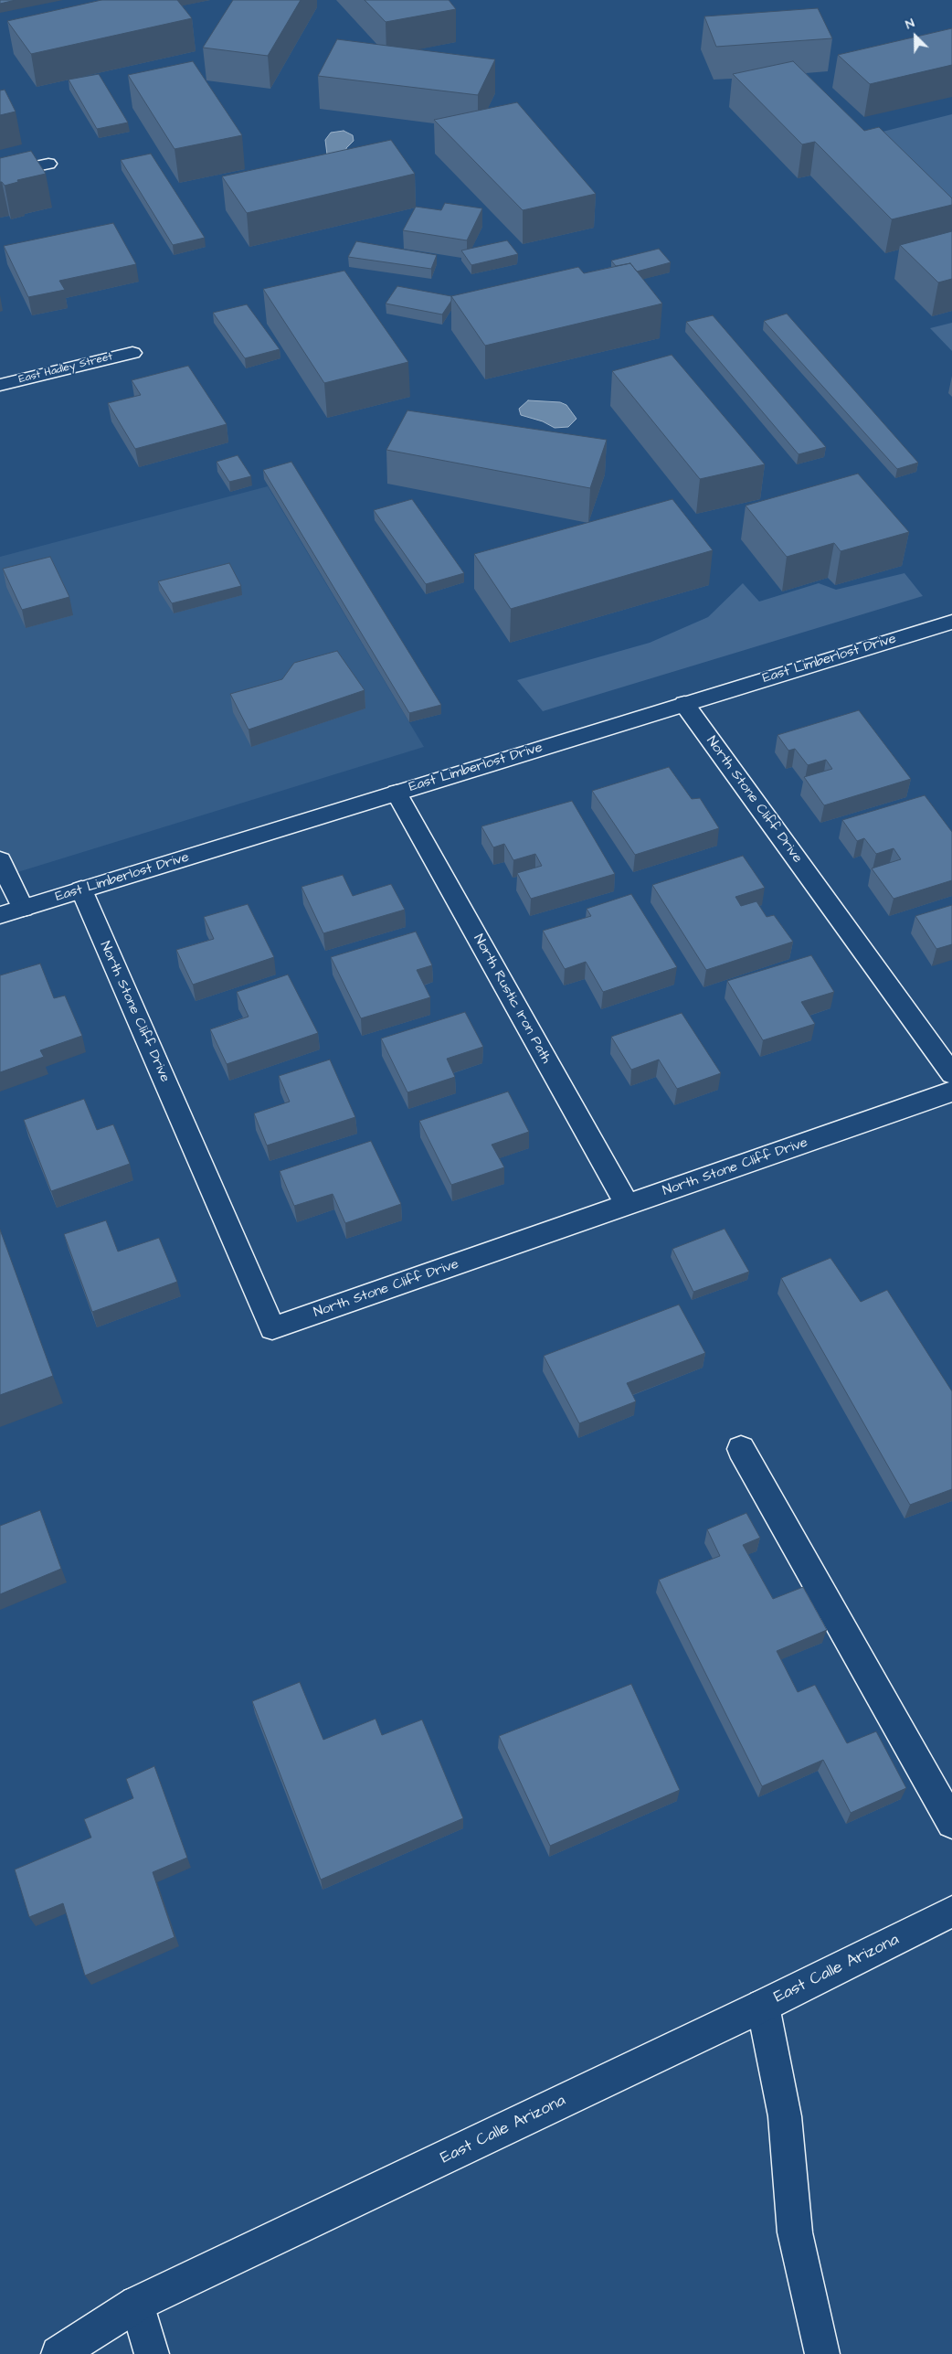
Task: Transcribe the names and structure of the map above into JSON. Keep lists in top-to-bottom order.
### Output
{
  "streets": {
    "street": [
      "East Hadley Street",
      "East Limberlost Drive",
      "North Stone Cliff Drive",
      "North Rustic Iron Path",
      "East Calle Arizona"
    ]
  },
  "crossings": [
    ["East Limberlost Drive", "North Stone Cliff Drive"],
    ["East Limberlost Drive", "North Rustic Iron Path"],
    ["North Stone Cliff Drive", "North Rustic Iron Path"]
  ],
  "north": "top left"
}
